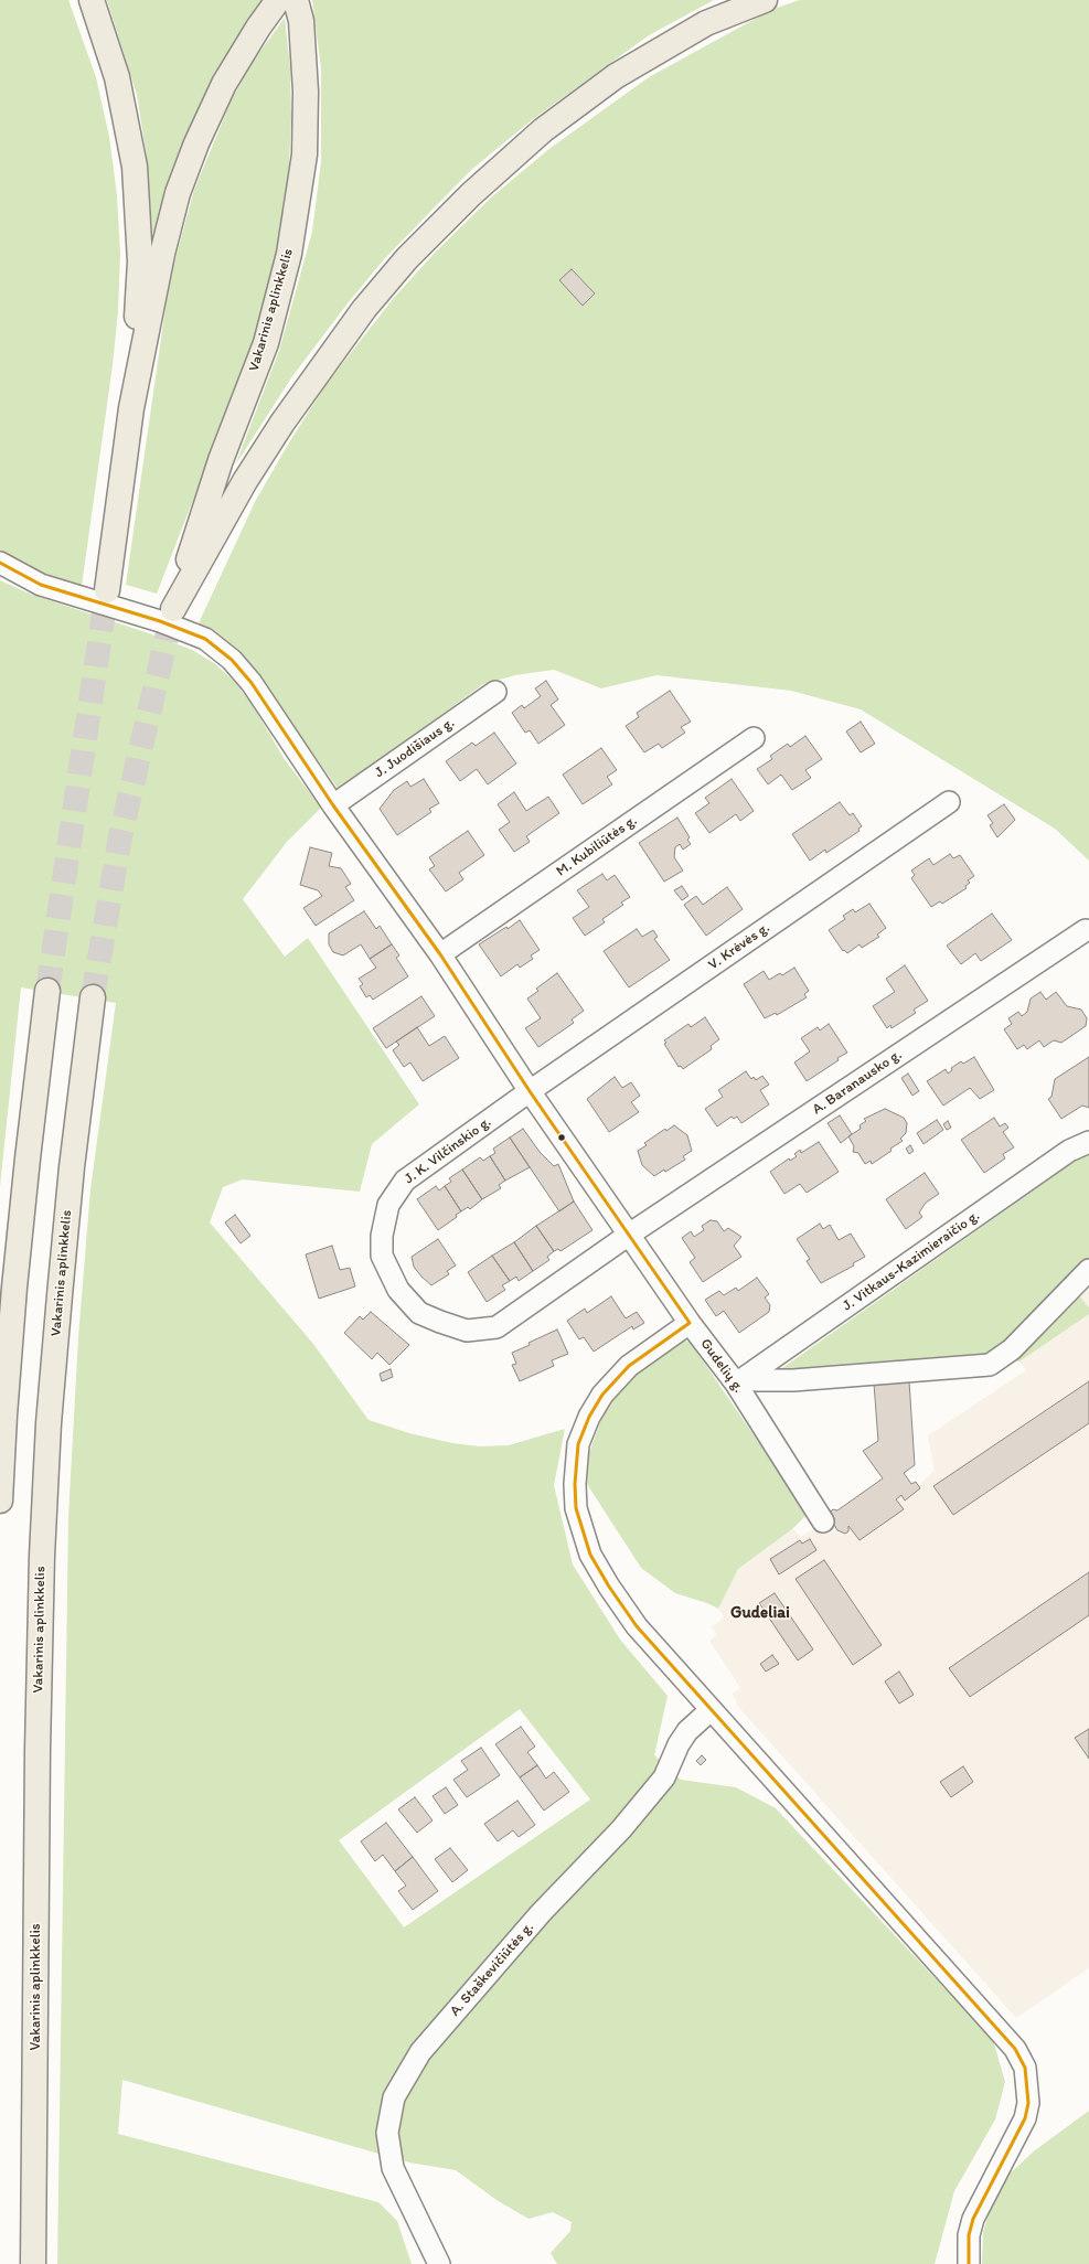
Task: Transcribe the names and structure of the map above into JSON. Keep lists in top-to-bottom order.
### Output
{
  "streets": {
    "highway": ["Vakarinis aplinkkelis"],
    "street": [
      "J. Juodišiaus g.",
      "M. Kubiliūtės g.",
      "V. Krėvės g.",
      "A. Baranausko g.",
      "J. K. Vilčinskio g.",
      "J. Vitkaus-Kazimieraičio g.",
      "Gudelių g.",
      "A. Staškevičiūtės g."
    ]
  },
  "crossings": [
    ["J. Juodišiaus g.", "Gudelių g."],
    ["M. Kubiliūtės g.", "Gudelių g."],
    ["V. Krėvės g.", "J. K. Vilčinskio g."],
    ["V. Krėvės g.", "Gudelių g."],
    ["A. Baranausko g.", "J. K. Vilčinskio g."],
    ["A. Baranausko g.", "Gudelių g."],
    ["J. K. Vilčinskio g.", "Gudelių g."],
    ["J. Vitkaus-Kazimieraičio g.", "Gudelių g."]
  ],
  "districts": ["Gudeliai"]
}
